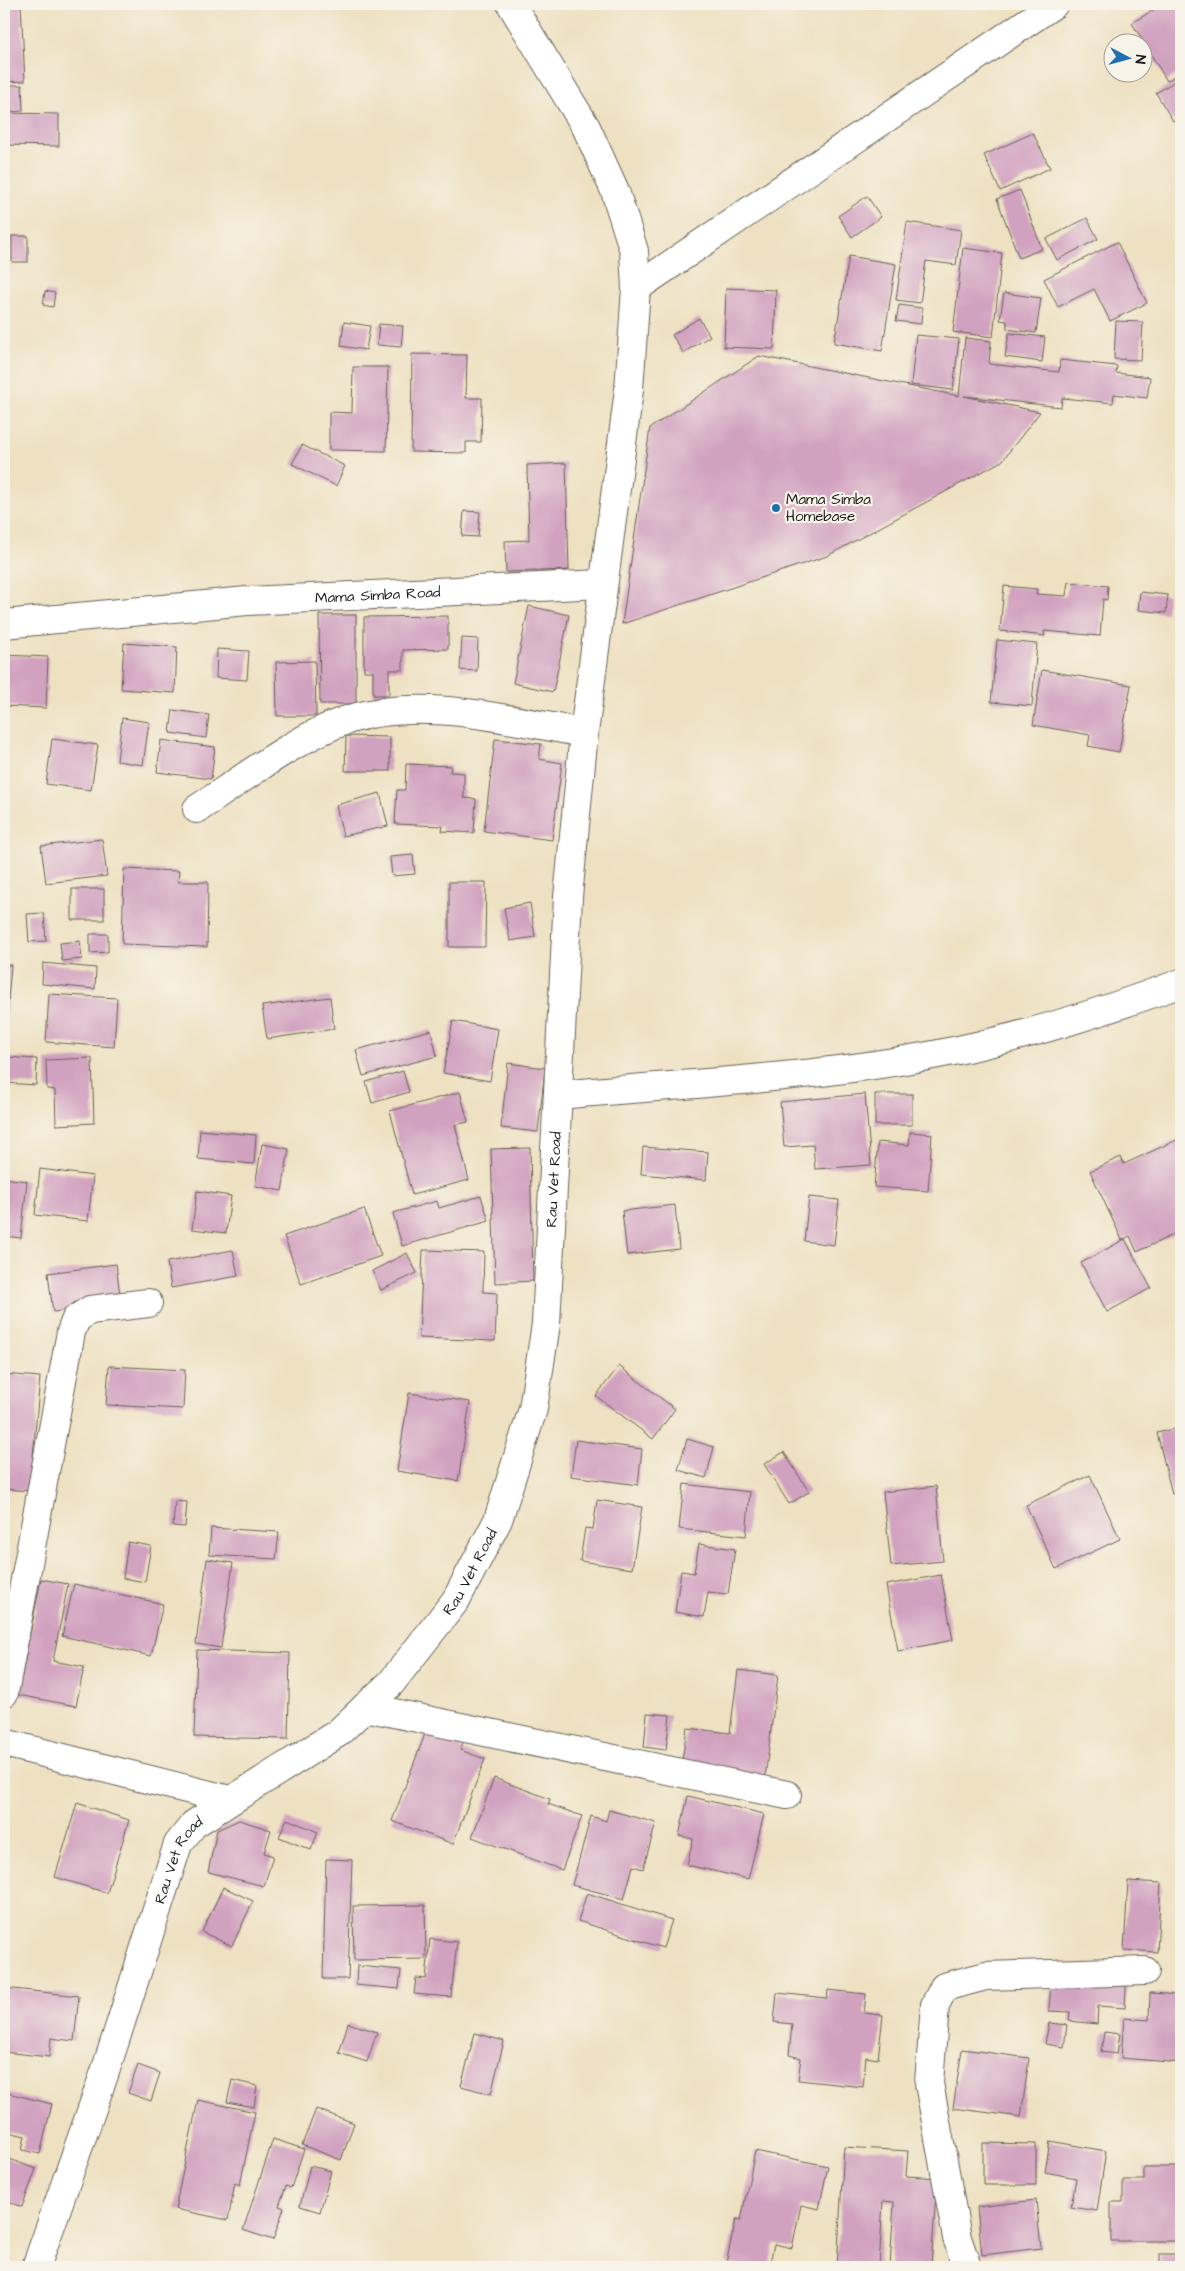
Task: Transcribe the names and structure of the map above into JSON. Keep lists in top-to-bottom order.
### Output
{
  "streets": {
    "street": ["Mama Simba Road", "Rau Vet Road"]
  },
  "places": ["Mama Simba Homebase"],
  "north": "right"
}
